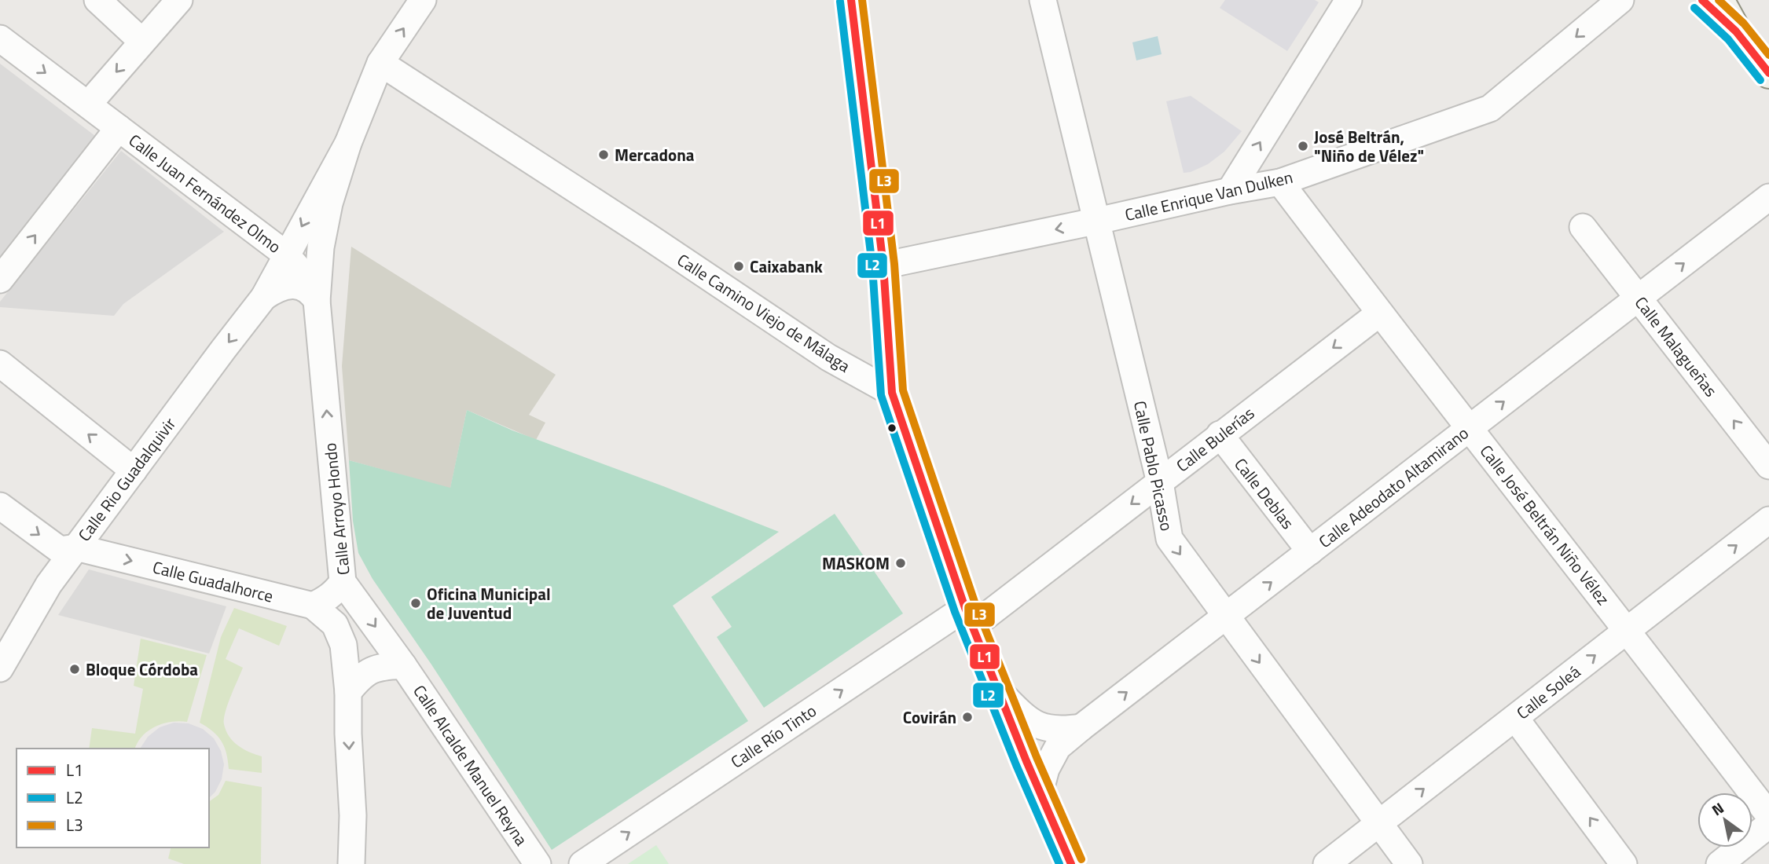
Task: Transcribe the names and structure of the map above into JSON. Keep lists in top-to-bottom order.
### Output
{
  "streets": {
    "street": [
      "Calle Juan Fernández Olmo",
      "Calle Enrique Van Dulken",
      "Calle Camino Viejo de Málaga",
      "Calle Malagueñas",
      "Calle Bulerías",
      "Calle Pablo Picasso",
      "Calle Rio Guadalquivir",
      "Calle Adeodato Altamirano",
      "Calle Deblas",
      "Calle Arroyo Hondo",
      "Calle José Beltrán Niño Vélez",
      "Calle Guadalhorce",
      "Calle Soleá",
      "Calle Río Tinto",
      "Calle Alcalde Manuel Reyna"
    ]
  },
  "crossings": [
    ["Calle Juan Fernández Olmo", "Calle Arroyo Hondo"],
    ["Calle Enrique Van Dulken", "Calle Pablo Picasso"],
    ["Calle Enrique Van Dulken", "Calle José Beltrán Niño Vélez"],
    ["Calle Camino Viejo de Málaga", "Calle Arroyo Hondo"],
    ["Calle Malagueñas", "Calle Adeodato Altamirano"],
    ["Calle Bulerías", "Calle Pablo Picasso"],
    ["Calle Bulerías", "Calle Deblas"],
    ["Calle Bulerías", "Calle José Beltrán Niño Vélez"],
    ["Calle Bulerías", "Calle Río Tinto"],
    ["Calle Pablo Picasso", "Calle Adeodato Altamirano"],
    ["Calle Pablo Picasso", "Calle Soleá"],
    ["Calle Rio Guadalquivir", "Calle Arroyo Hondo"],
    ["Calle Rio Guadalquivir", "Calle Guadalhorce"],
    ["Calle Adeodato Altamirano", "Calle Deblas"],
    ["Calle Adeodato Altamirano", "Calle José Beltrán Niño Vélez"],
    ["Calle Arroyo Hondo", "Calle Alcalde Manuel Reyna"],
    ["Calle José Beltrán Niño Vélez", "Calle Soleá"]
  ],
  "one_way": [
    "Calle Enrique Van Dulken",
    "Calle Malagueñas",
    "Calle Bulerías",
    "Calle Adeodato Altamirano",
    "Calle Guadalhorce",
    "Calle Soleá",
    "Calle Río Tinto"
  ],
  "places": [
    "José Beltrán, \"Niño de Vélez\"",
    "Mercadona",
    "Caixabank",
    "MASKOM",
    "Oficina Municipal de Juventud",
    "Bloque Córdoba",
    "Covirán"
  ],
  "lines": ["transit line L1", "transit line L3", "transit line L2"],
  "legend": ["L1", "L2", "L3"],
  "north": "top left"
}
